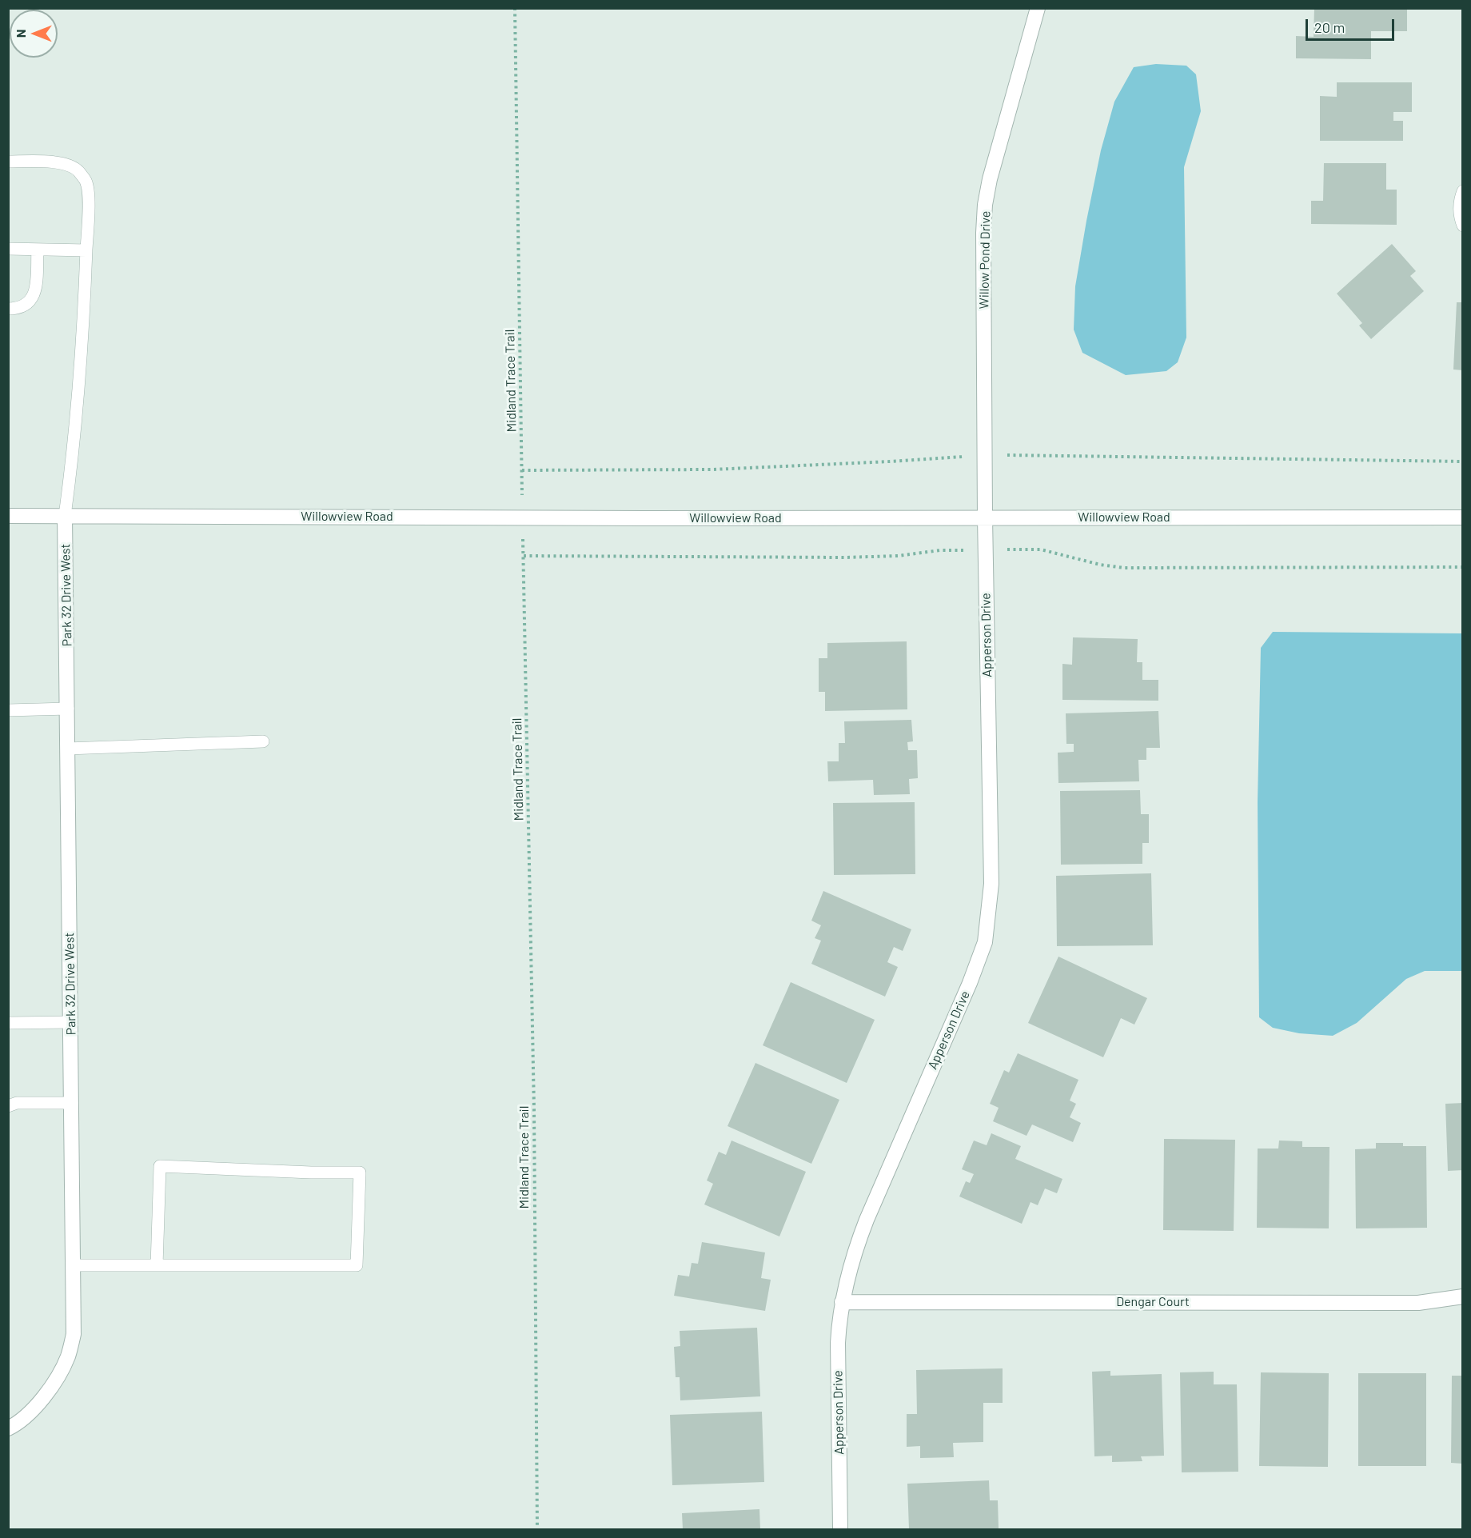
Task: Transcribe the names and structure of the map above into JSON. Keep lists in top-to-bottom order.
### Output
{
  "streets": {
    "street": [
      "Willow Pond Drive",
      "Willowview Road",
      "Park 32 Drive West",
      "Apperson Drive",
      "Dengar Court"
    ],
    "path": ["Midland Trace Trail"]
  },
  "crossings": [
    ["Willow Pond Drive", "Willowview Road"],
    ["Willow Pond Drive", "Apperson Drive"],
    ["Midland Trace Trail", "Willowview Road"],
    ["Willowview Road", "Park 32 Drive West"],
    ["Willowview Road", "Apperson Drive"],
    ["Apperson Drive", "Dengar Court"]
  ],
  "scale_bar": "20 m",
  "north": "left"
}
